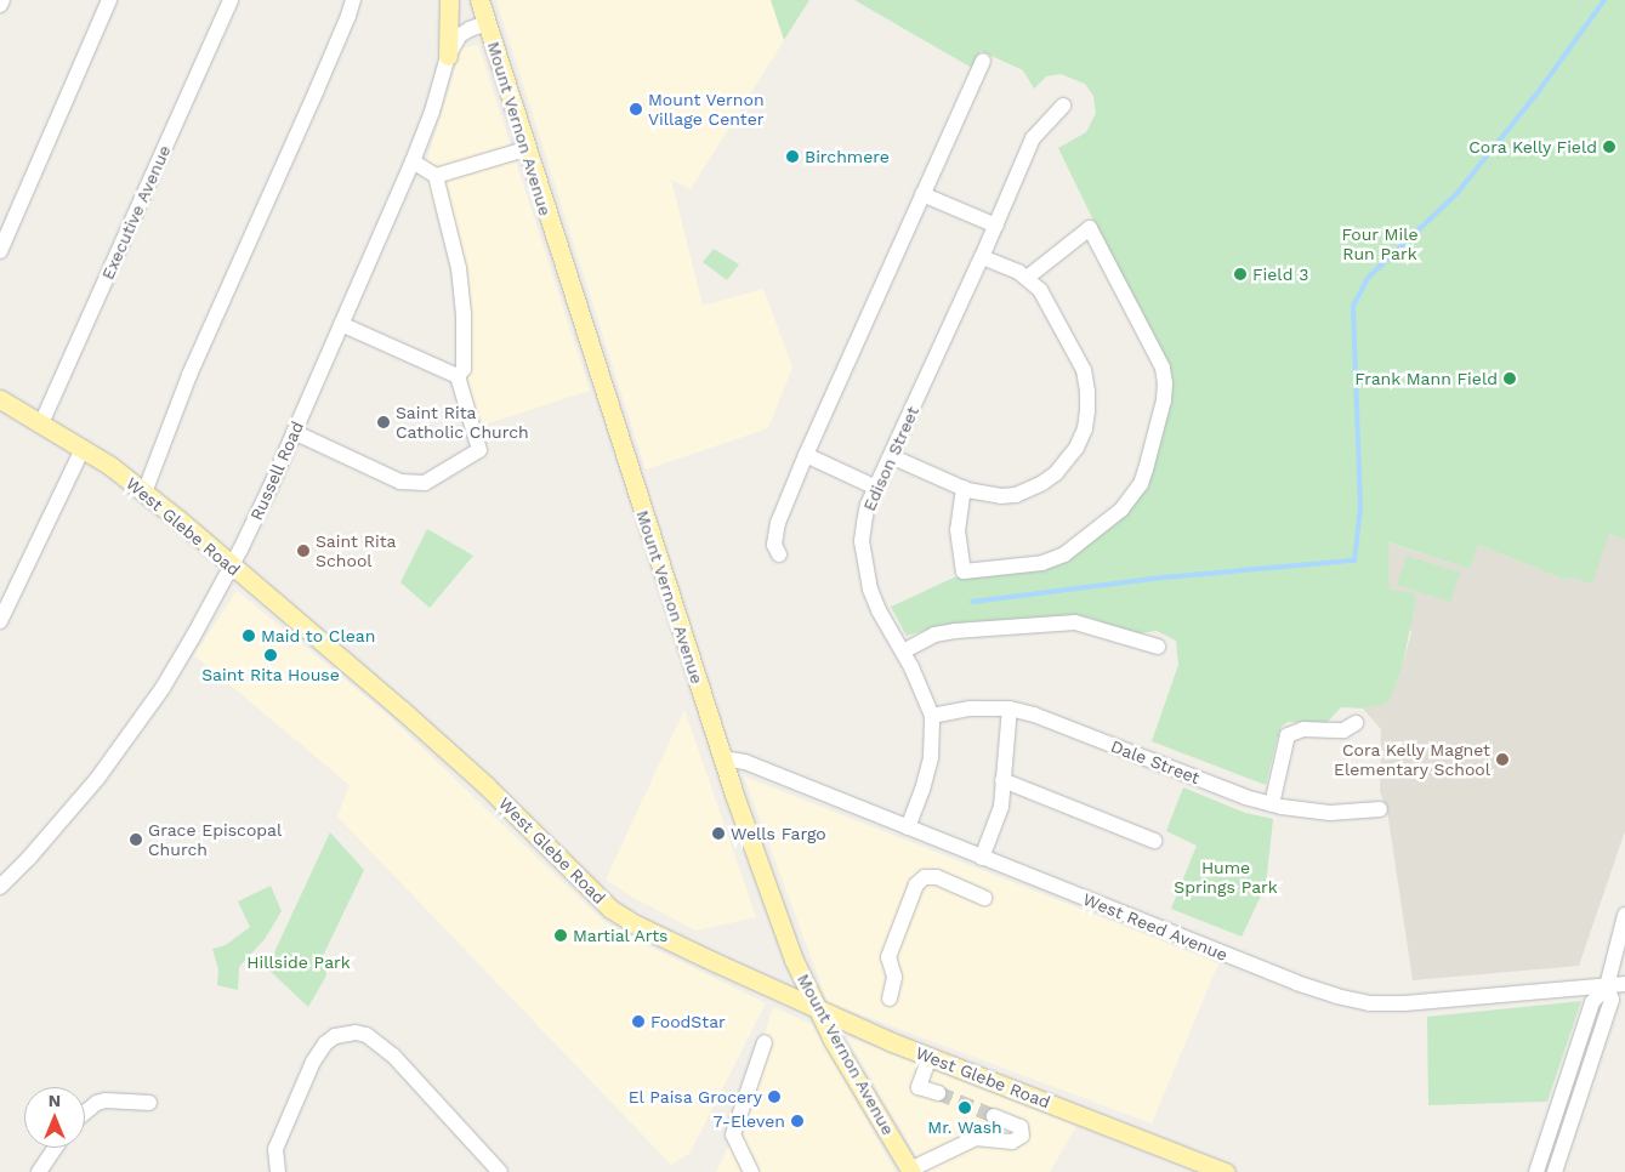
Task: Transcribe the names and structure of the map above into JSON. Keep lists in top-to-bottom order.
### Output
{
  "streets": {
    "main road": ["Mount Vernon Avenue", "West Glebe Road"],
    "street": [
      "Executive Avenue",
      "Edison Street",
      "Russell Road",
      "Dale Street",
      "West Reed Avenue"
    ]
  },
  "crossings": [
    ["Mount Vernon Avenue", "Russell Road"],
    ["Mount Vernon Avenue", "West Glebe Road"],
    ["Mount Vernon Avenue", "West Reed Avenue"],
    ["Executive Avenue", "West Glebe Road"],
    ["Edison Street", "Dale Street"],
    ["Edison Street", "West Reed Avenue"],
    ["Russell Road", "West Glebe Road"]
  ],
  "parks": ["Four Mile Run Park", "Hume Springs Park", "Hillside Park"],
  "places": [
    "Mount Vernon Village Center",
    "Cora Kelly Field",
    "Birchmere",
    "Field 3",
    "Frank Mann Field",
    "Saint Rita Catholic Church",
    "Saint Rita School",
    "Maid to Clean",
    "Saint Rita House",
    "Cora Kelly Magnet Elementary School",
    "Wells Fargo",
    "Grace Episcopal Church",
    "Martial Arts",
    "FoodStar",
    "El Paisa Grocery",
    "Mr. Wash",
    "7-Eleven"
  ],
  "north": "top"
}
